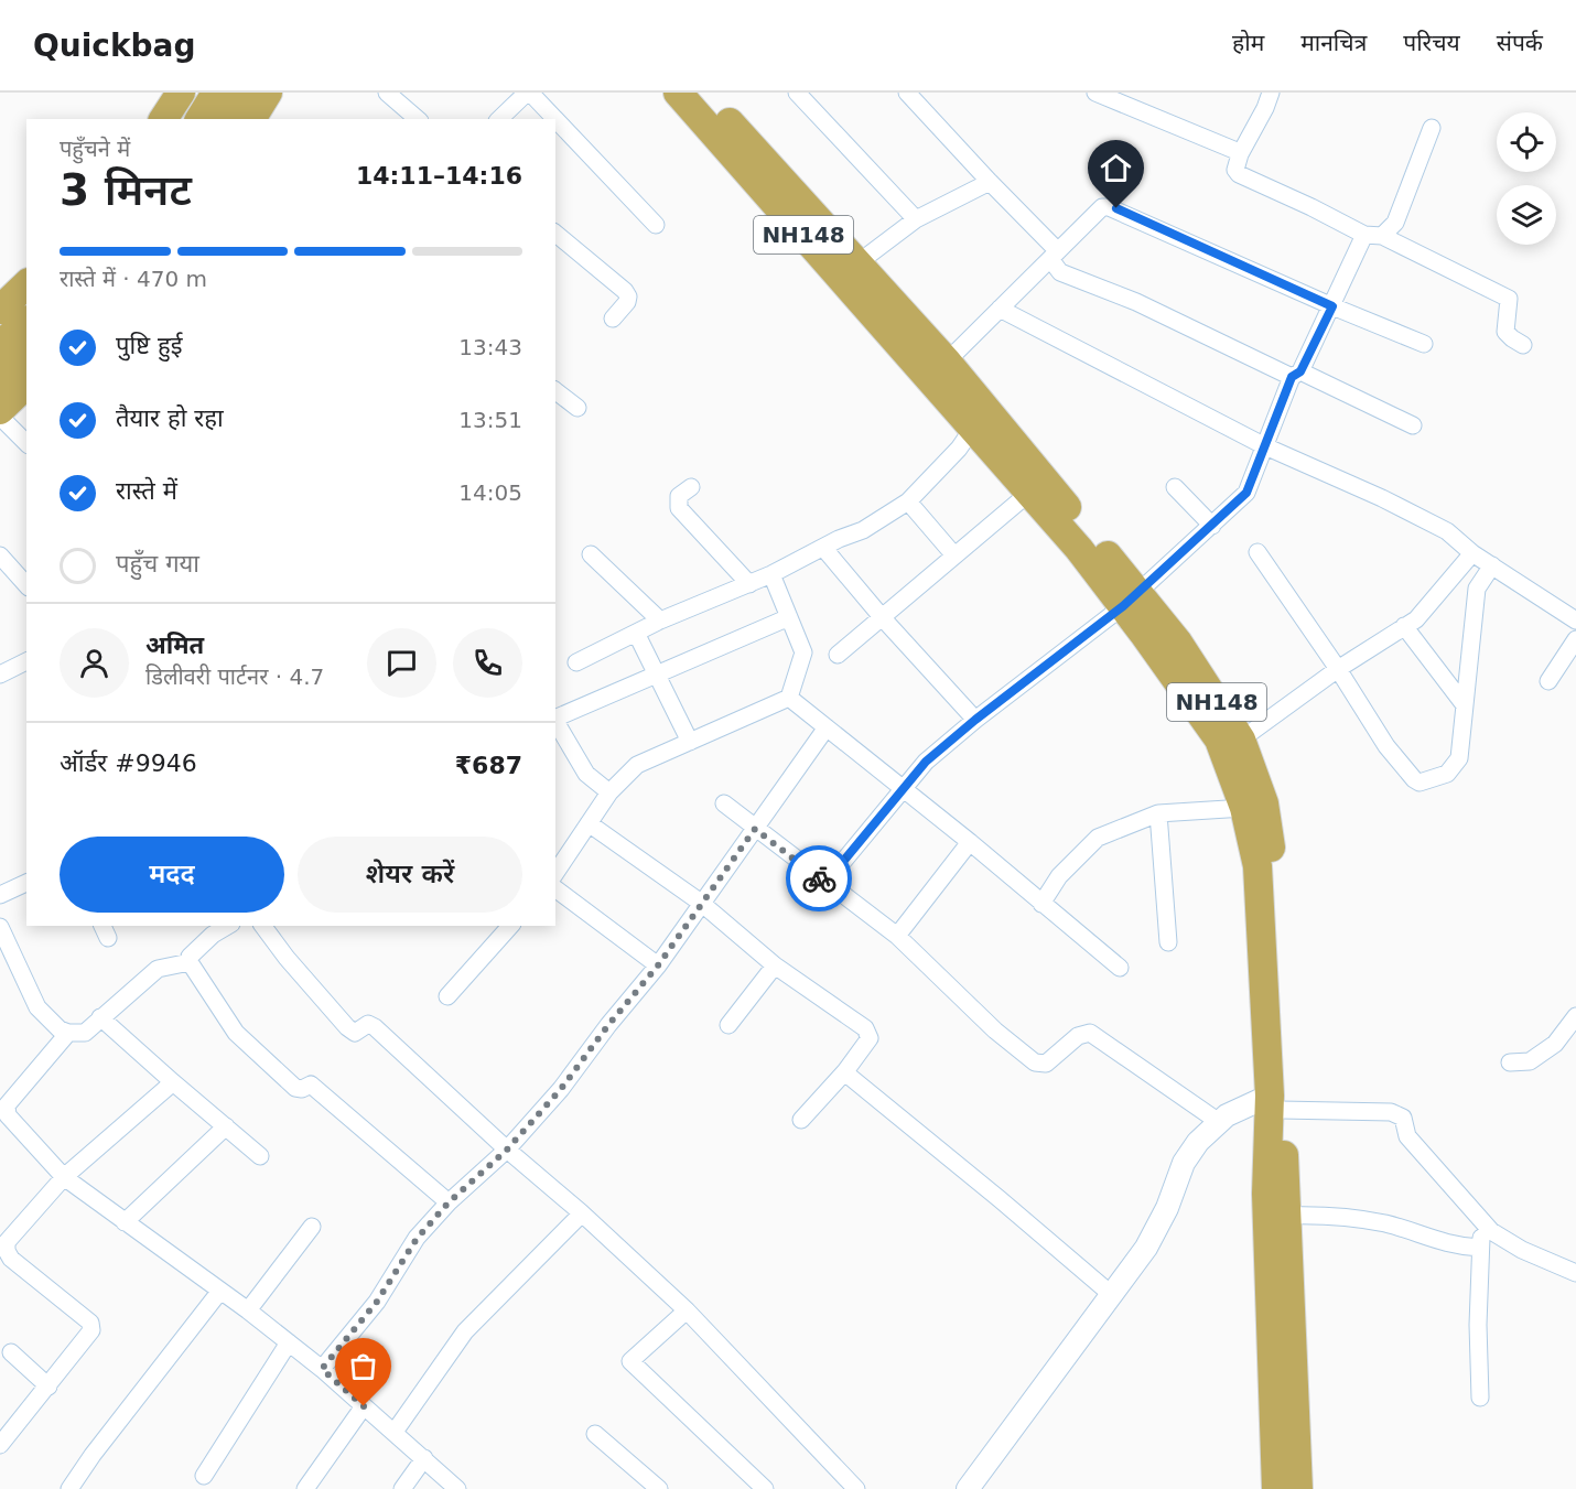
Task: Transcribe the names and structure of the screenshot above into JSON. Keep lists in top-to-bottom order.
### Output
{
  "streets": {
    "highway": ["NH148"]
  },
  "page": {
    "header": "Quickbag",
    "nav": [
      "होम",
      "मानचित्र",
      "परिचय",
      "संपर्क"
    ],
    "heading": ["3 मिनट", "पहुँचने में", "14:11–14:16"],
    "panel": [
      "अमित",
      "डिलीवरी पार्टनर · 4.7",
      "ऑर्डर #9946",
      "₹687"
    ],
    "bar": "रास्ते में · 470 m",
    "list": [
      ["पुष्टि हुई", "13:43"],
      ["तैयार हो रहा", "13:51"],
      ["रास्ते में", "14:05"],
      "पहुँच गया"
    ],
    "buttons": ["मदद", "शेयर करें"]
  }
}
